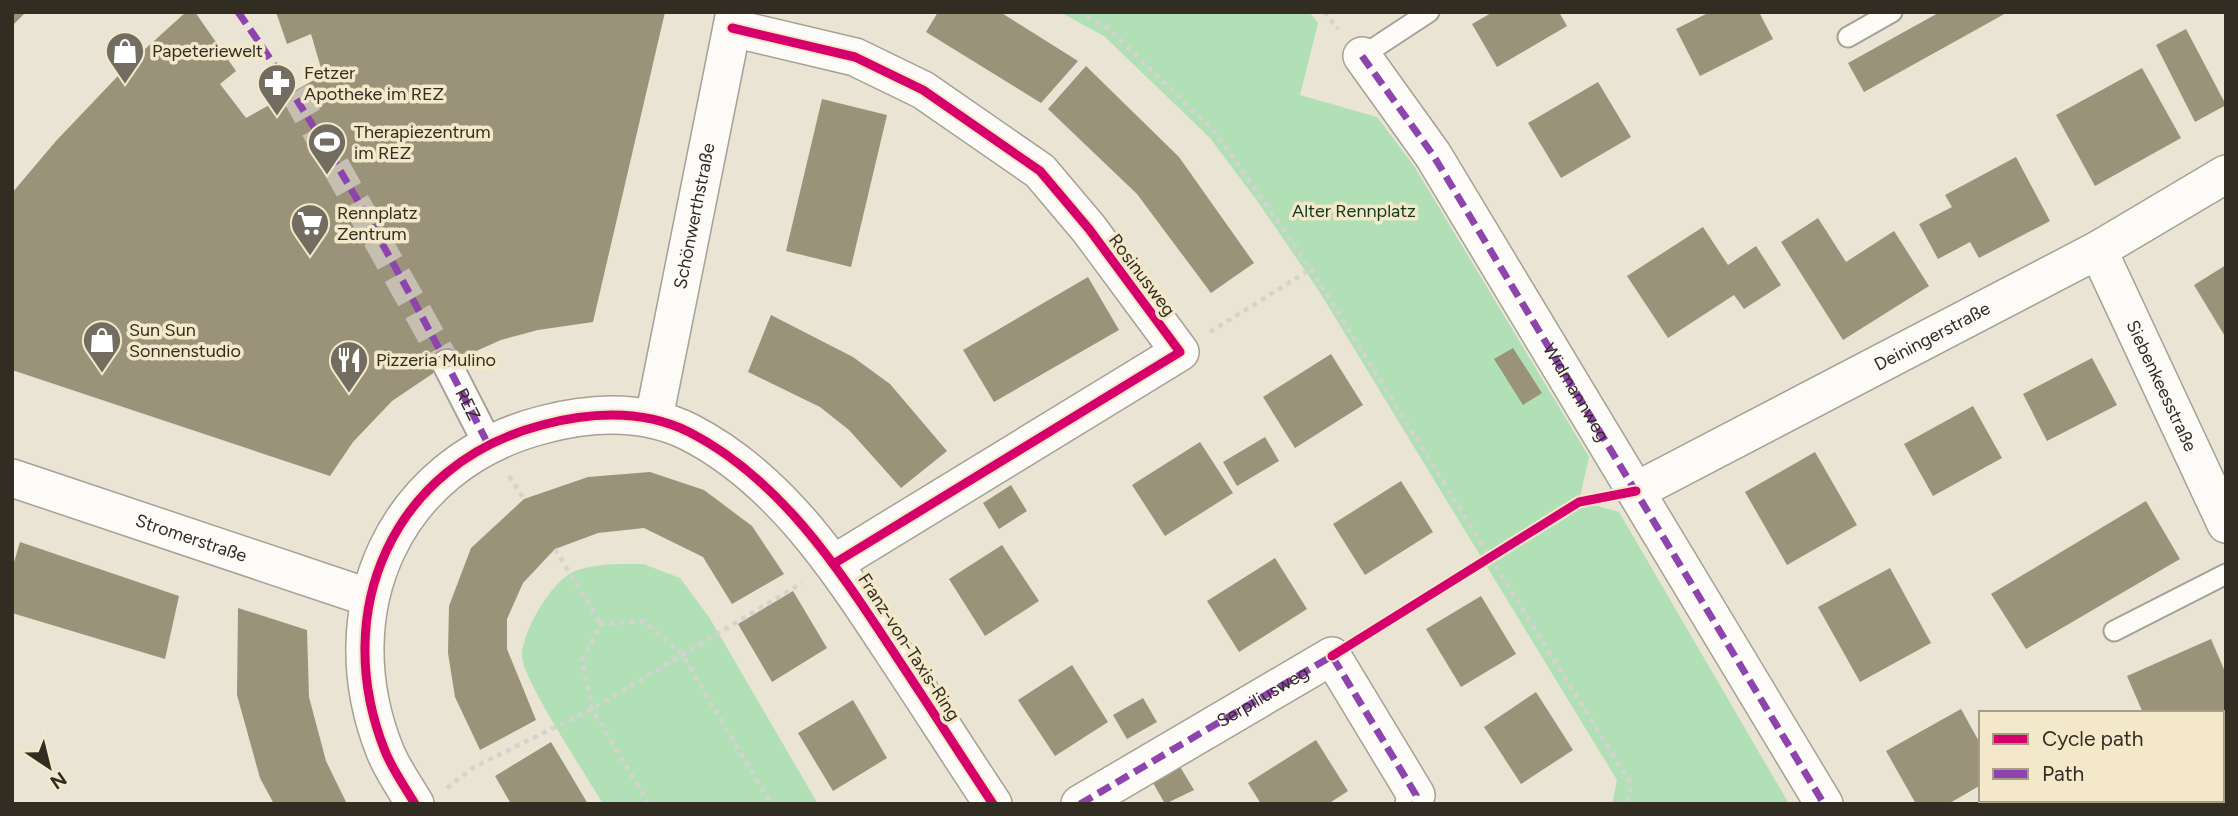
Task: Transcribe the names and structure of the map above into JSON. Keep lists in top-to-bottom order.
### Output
{
  "streets": {
    "street": [
      "Schönwerthstraße",
      "Rosinusweg",
      "Deiningerstraße",
      "Siebenkeesstraße",
      "Widmannweg",
      "REZ",
      "Stromerstraße",
      "Franz-von-Taxis-Ring",
      "Serpiliusweg"
    ]
  },
  "crossings": [
    ["Schönwerthstraße", "Rosinusweg"],
    ["Schönwerthstraße", "Franz-von-Taxis-Ring"],
    ["Deiningerstraße", "Siebenkeesstraße"],
    ["Deiningerstraße", "Widmannweg"],
    ["REZ", "Franz-von-Taxis-Ring"],
    ["Stromerstraße", "Franz-von-Taxis-Ring"]
  ],
  "parks": ["Alter Rennplatz"],
  "places": {
    "shop": ["Papeteriewelt", "Sun Sun Sonnenstudio"],
    "pharmacy": ["Fetzer Apotheke im REZ"],
    "sports": ["Therapiezentrum im REZ"],
    "supermarket": ["Rennplatz Zentrum"],
    "restaurant": ["Pizzeria Mulino"]
  },
  "legend": ["Cycle path", "Path"],
  "north": "bottom right"
}
